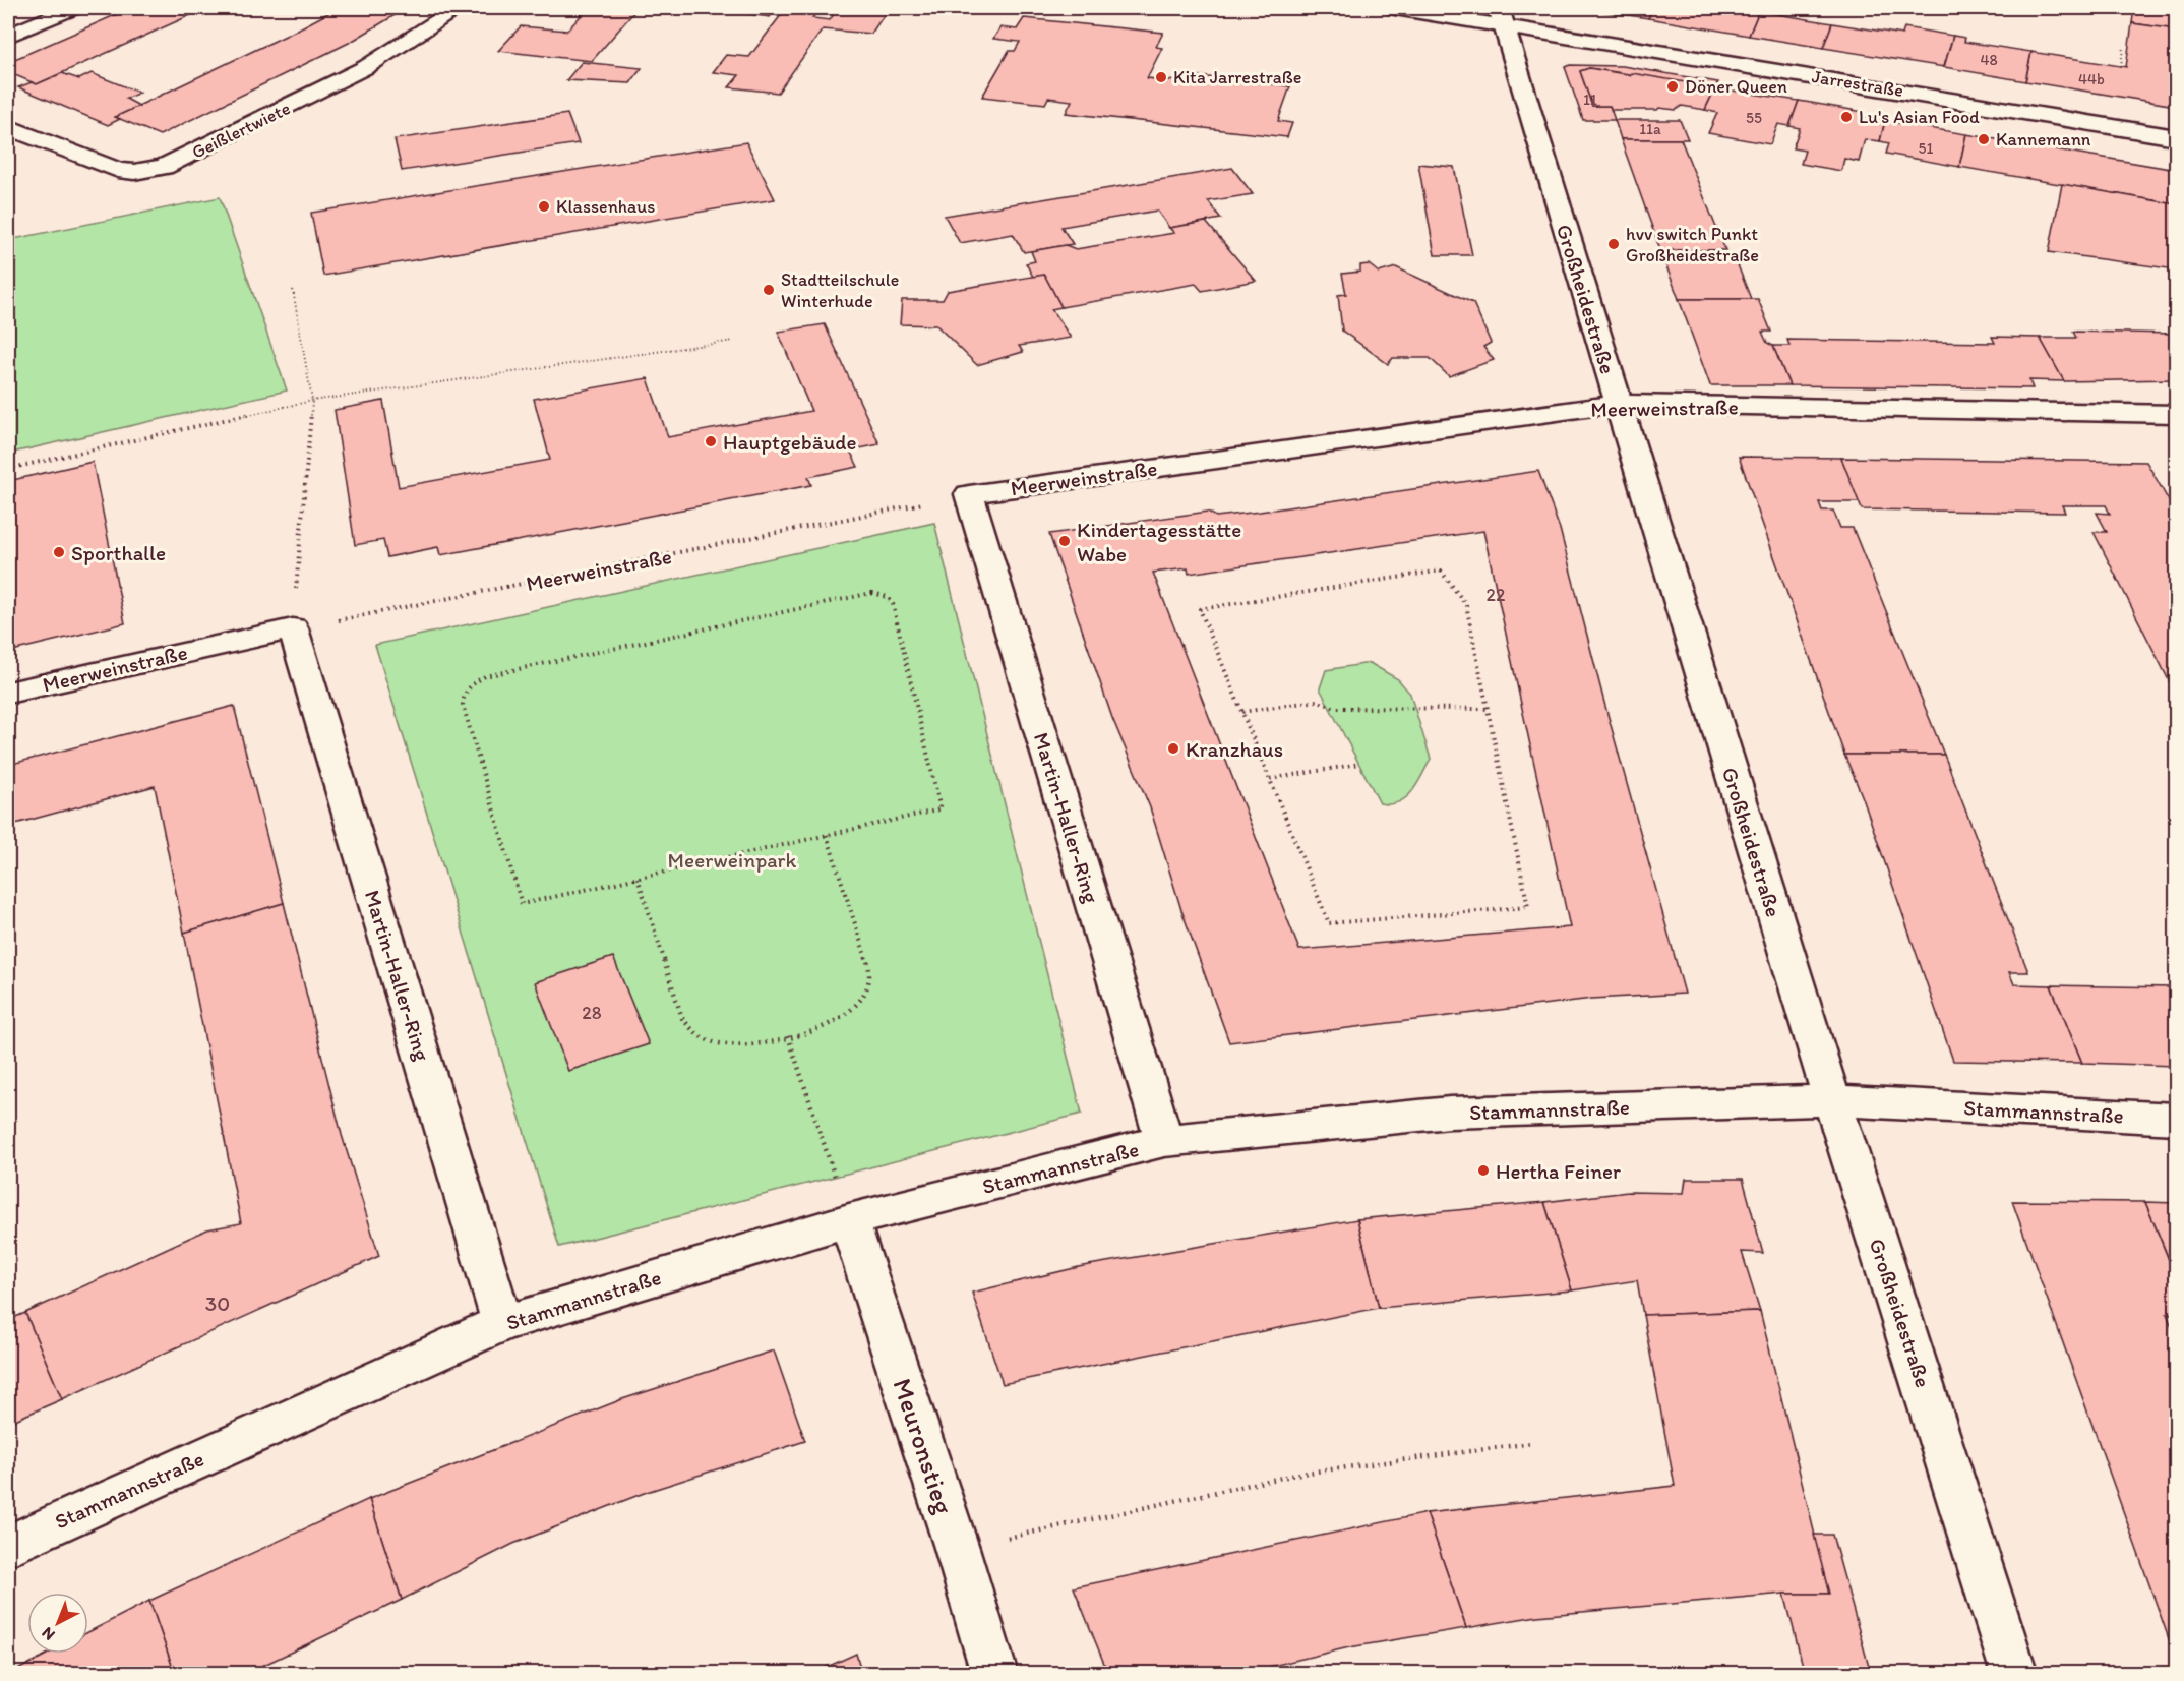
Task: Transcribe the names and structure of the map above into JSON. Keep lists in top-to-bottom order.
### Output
{
  "streets": {
    "street": [
      "Jarrestraße",
      "Geißlertwiete",
      "Großheidestraße",
      "Meerweinstraße",
      "Martin-Haller-Ring",
      "Stammannstraße",
      "Meuronstieg"
    ]
  },
  "crossings": [
    ["Jarrestraße", "Großheidestraße"],
    ["Großheidestraße", "Meerweinstraße"],
    ["Großheidestraße", "Stammannstraße"],
    ["Meerweinstraße", "Martin-Haller-Ring"],
    ["Martin-Haller-Ring", "Stammannstraße"],
    ["Stammannstraße", "Meuronstieg"]
  ],
  "parks": ["Meerweinpark"],
  "places": [
    "Kita Jarrestraße",
    "Döner Queen",
    "Lu's Asian Food",
    "Kannemann",
    "Klassenhaus",
    "hvv switch Punkt Großheidestraße",
    "Stadtteilschule Winterhude",
    "Hauptgebäude",
    "Kindertagesstätte Wabe",
    "Sporthalle",
    "Kranzhaus",
    "Hertha Feiner"
  ],
  "house_numbers": [
    "48",
    "44b",
    "11",
    "55",
    "11a",
    "51",
    "22",
    "28",
    "30"
  ],
  "north": "bottom left"
}
